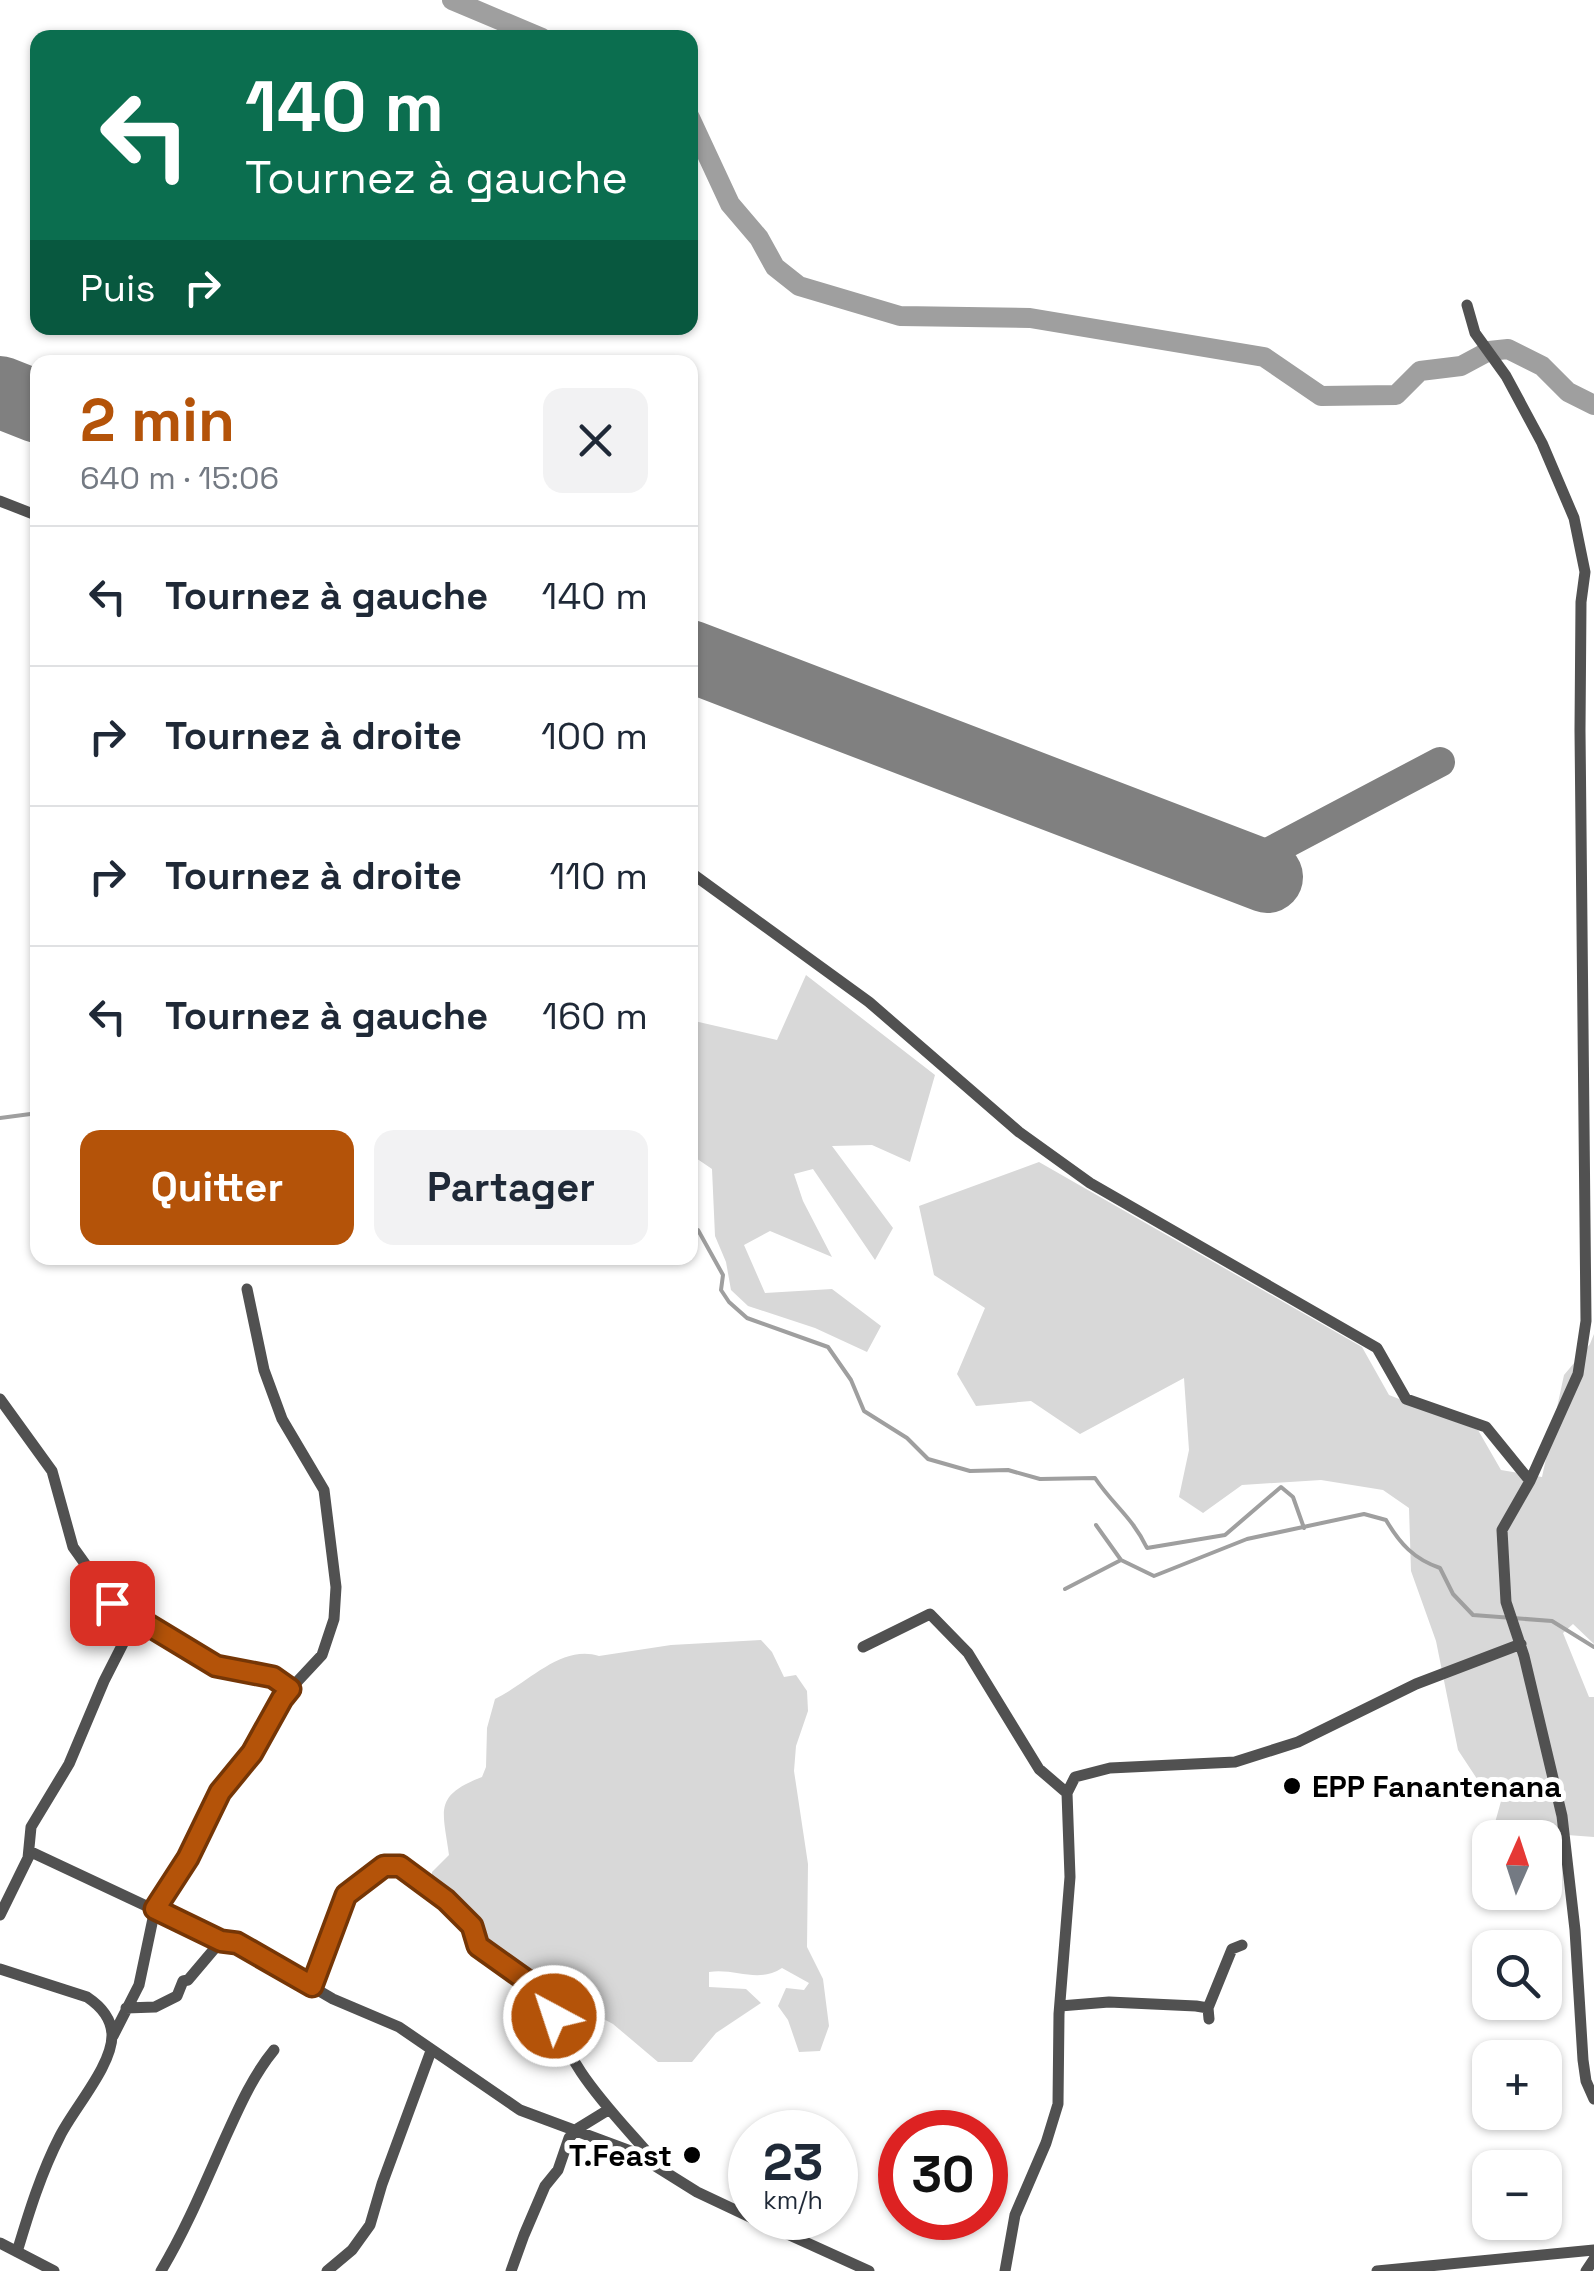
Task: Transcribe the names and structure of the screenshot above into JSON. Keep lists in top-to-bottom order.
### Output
{
  "places": ["EPP Fanantenana", "T.Feast"],
  "north": "top",
  "page": {
    "turn": ["140 m", "Tournez à gauche"],
    "then": "Puis",
    "heading": ["2 min", "640 m · 15:06"],
    "list": [
      {
        "name": "Tournez à gauche",
        "value": "140 m"
      },
      {
        "name": "Tournez à droite",
        "value": "100 m"
      },
      {
        "name": "Tournez à droite",
        "value": "110 m"
      },
      {
        "name": "Tournez à gauche",
        "value": "160 m"
      }
    ],
    "buttons": ["Quitter", "Partager"],
    "map_buttons": ["+", "−"],
    "speed": "23 km/h",
    "limit": "30"
  }
}
